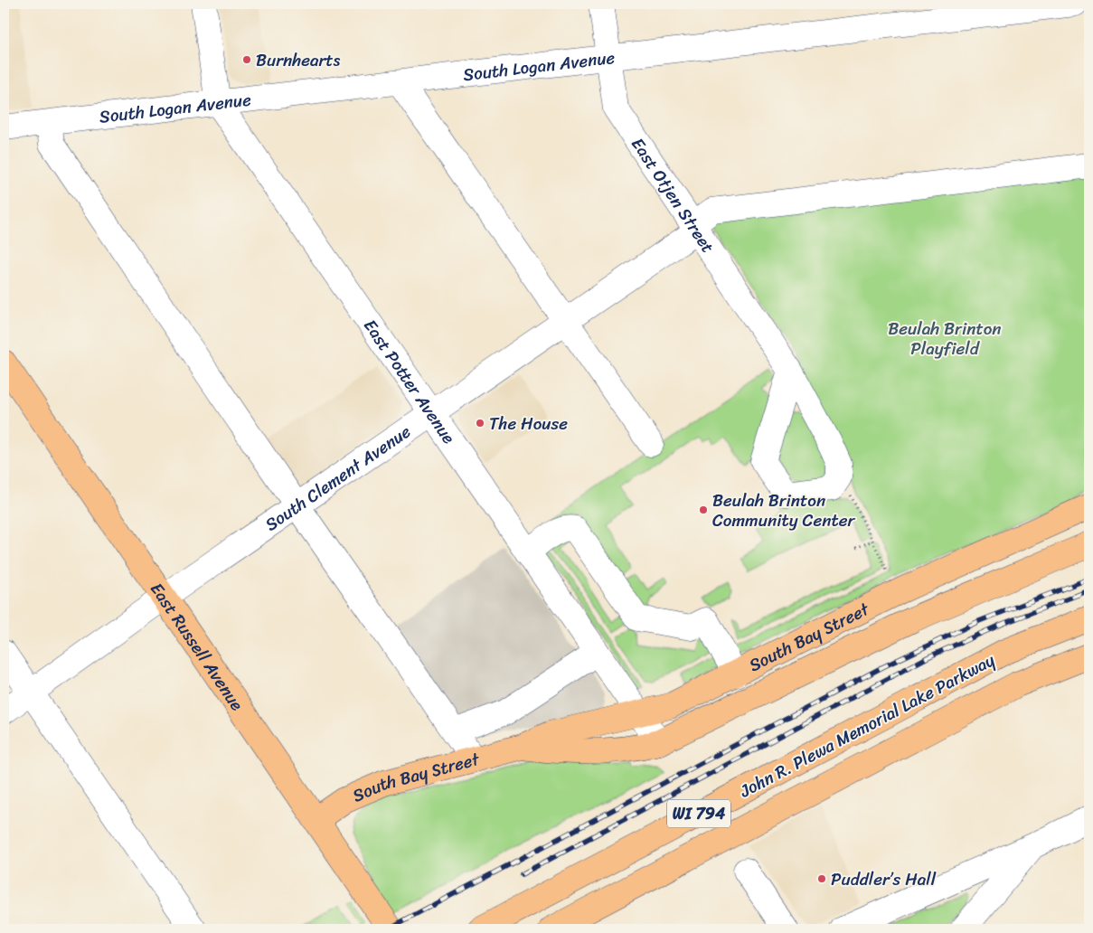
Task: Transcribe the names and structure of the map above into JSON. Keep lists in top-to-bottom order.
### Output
{
  "streets": {
    "main road": [
      "South Bay Street",
      "East Russell Avenue",
      "John R. Plewa Memorial Lake Parkway",
      "WI 794"
    ],
    "street": [
      "South Logan Avenue",
      "East Otjen Street",
      "East Potter Avenue",
      "South Clement Avenue"
    ]
  },
  "crossings": [
    ["South Logan Avenue", "East Otjen Street"],
    ["South Logan Avenue", "East Potter Avenue"],
    ["East Otjen Street", "South Clement Avenue"],
    ["East Potter Avenue", "South Clement Avenue"],
    ["East Potter Avenue", "South Bay Street"],
    ["South Clement Avenue", "East Russell Avenue"],
    ["South Bay Street", "East Russell Avenue"]
  ],
  "parks": ["Beulah Brinton Playfield"],
  "places": [
    "Burnhearts",
    "The House",
    "Beulah Brinton Community Center",
    "Puddler’s Hall"
  ]
}
